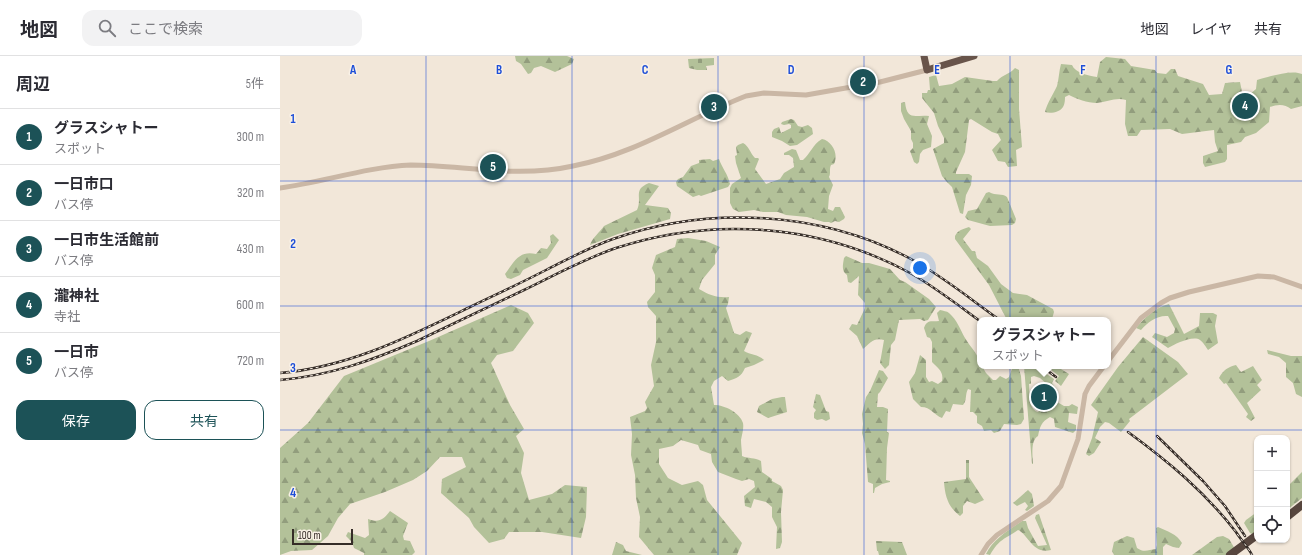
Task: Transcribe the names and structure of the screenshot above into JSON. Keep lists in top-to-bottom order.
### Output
{
  "scale_bar": "100 m",
  "page": {
    "header": "地図",
    "search": "ここで検索",
    "nav": ["地図", "レイヤ", "共有"],
    "heading": ["周辺", "5件"],
    "pins": [
      "2",
      "4",
      "3",
      "5",
      "1"
    ],
    "list": [
      {
        "mark": "1",
        "name": "グラスシャトー",
        "note": "スポット",
        "value": "300 m"
      },
      {
        "mark": "2",
        "name": "一日市口",
        "note": "バス停",
        "value": "320 m"
      },
      {
        "mark": "3",
        "name": "一日市生活館前",
        "note": "バス停",
        "value": "430 m"
      },
      {
        "mark": "4",
        "name": "瀧神社",
        "note": "寺社",
        "value": "600 m"
      },
      {
        "mark": "5",
        "name": "一日市",
        "note": "バス停",
        "value": "720 m"
      }
    ],
    "popup": ["グラスシャトー", "スポット"],
    "buttons": ["保存", "共有"],
    "map_buttons": ["+", "−"],
    "scale": "100 m"
  },
  "grid": {
    "columns": [
      "A",
      "B",
      "C",
      "D",
      "E",
      "F",
      "G"
    ],
    "rows": [
      "1",
      "2",
      "3",
      "4"
    ]
  }
}
